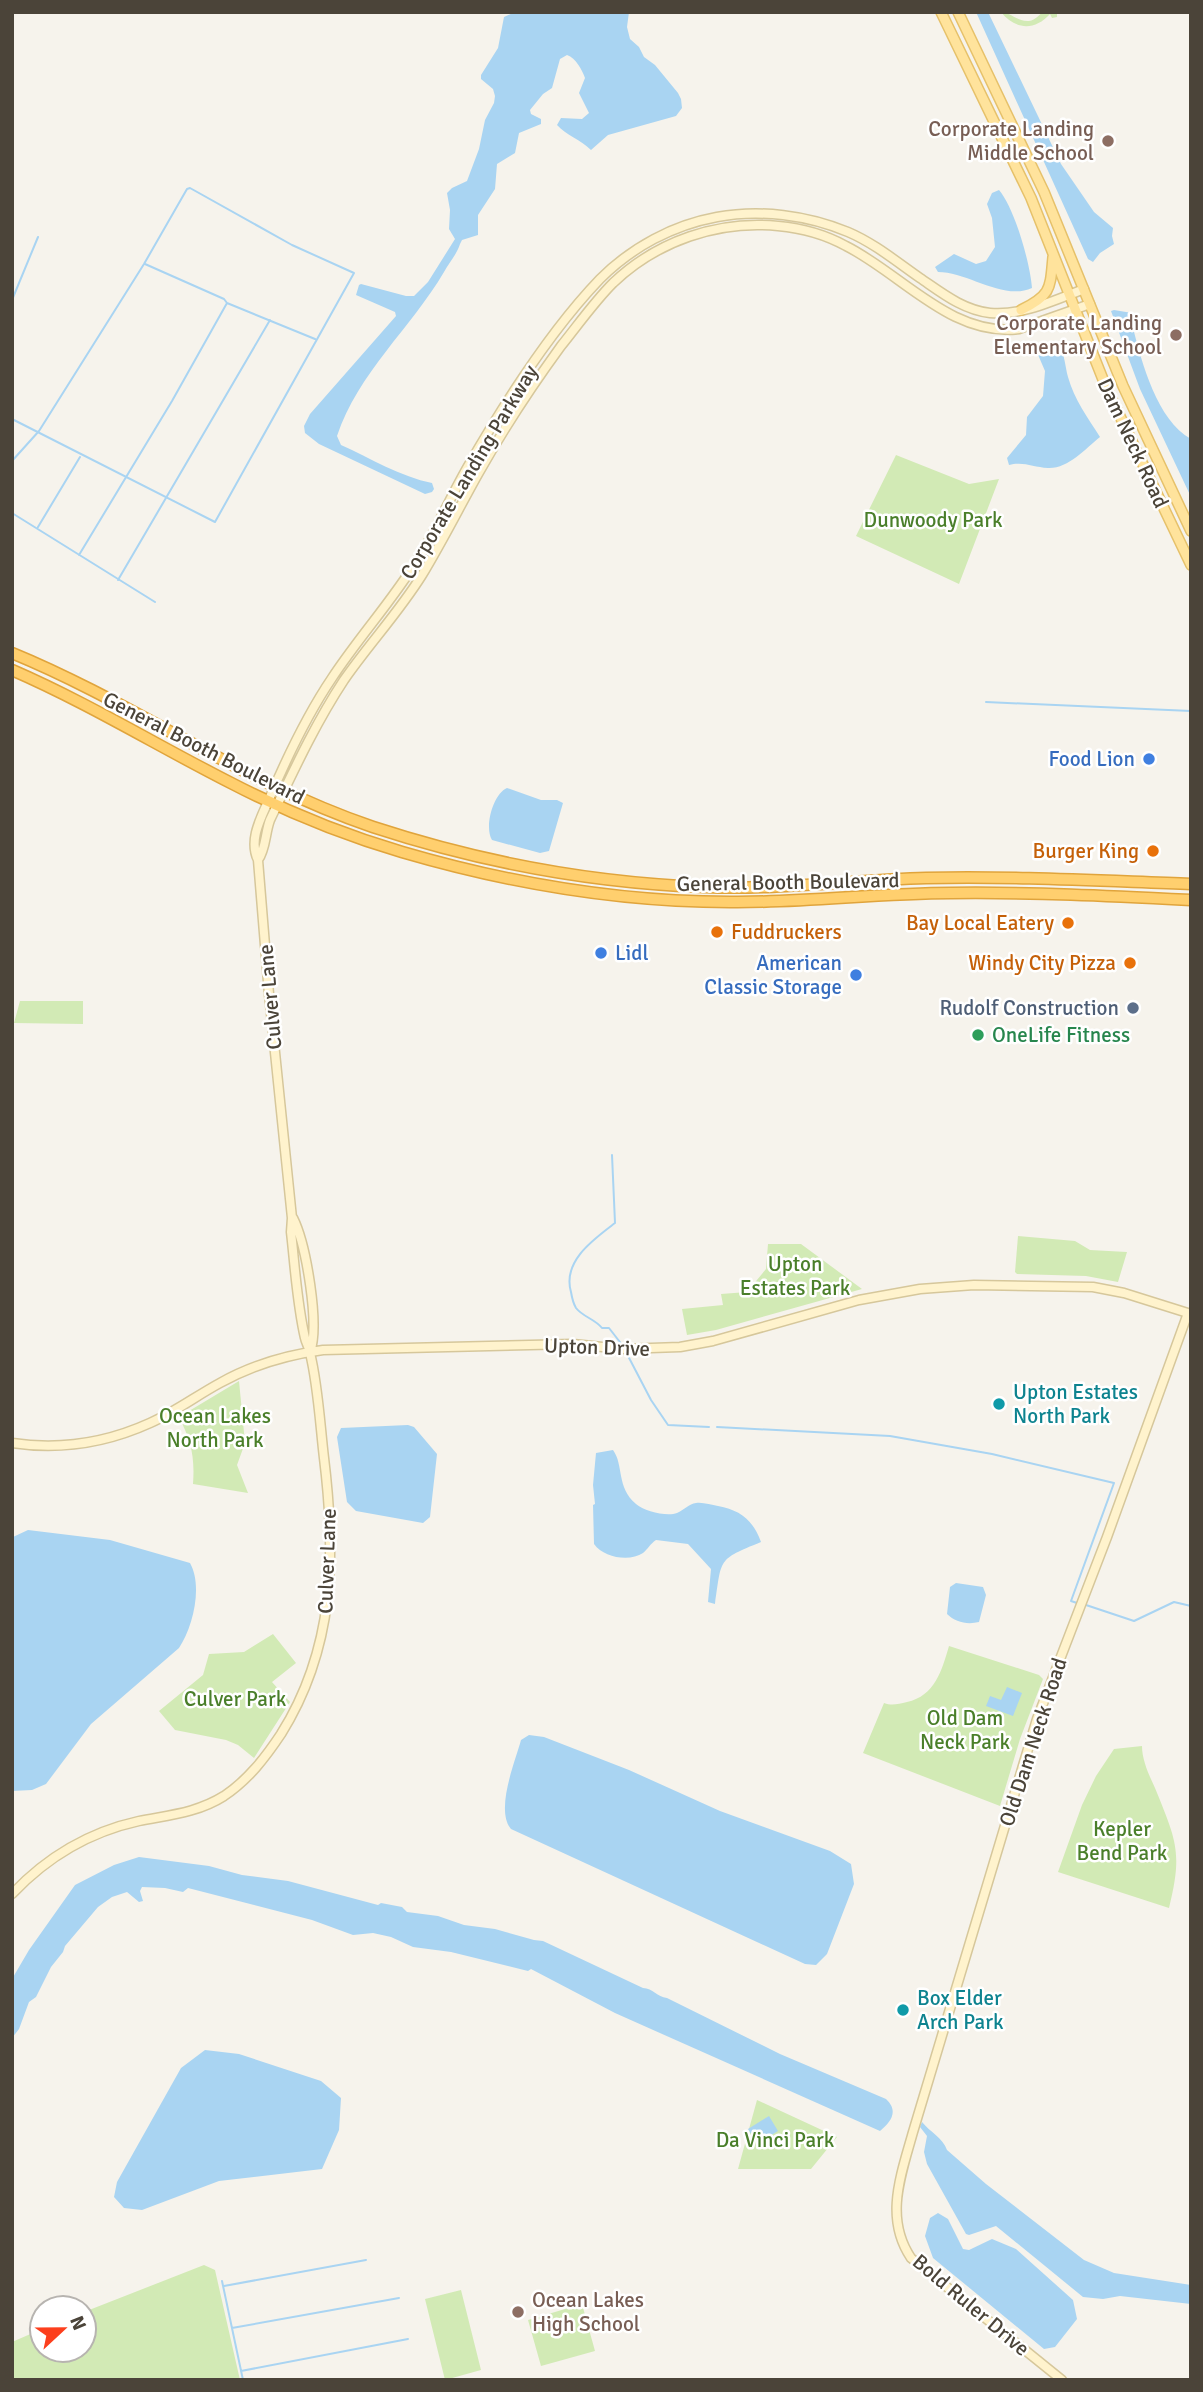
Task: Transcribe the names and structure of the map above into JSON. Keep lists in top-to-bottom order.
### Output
{
  "streets": {
    "highway": ["General Booth Boulevard"],
    "main road": ["Dam Neck Road"],
    "street": [
      "Corporate Landing Parkway",
      "Culver Lane",
      "Upton Drive",
      "Old Dam Neck Road",
      "Bold Ruler Drive"
    ]
  },
  "crossings": [
    ["Dam Neck Road", "Corporate Landing Parkway"],
    ["Corporate Landing Parkway", "General Booth Boulevard"],
    ["Corporate Landing Parkway", "Culver Lane"],
    ["General Booth Boulevard", "Culver Lane"],
    ["Culver Lane", "Upton Drive"],
    ["Upton Drive", "Old Dam Neck Road"],
    ["Old Dam Neck Road", "Bold Ruler Drive"]
  ],
  "parks": [
    "Dunwoody Park",
    "Upton Estates Park",
    "Ocean Lakes North Park",
    "Culver Park",
    "Old Dam Neck Park",
    "Kepler Bend Park",
    "Da Vinci Park"
  ],
  "places": [
    "Corporate Landing Middle School",
    "Corporate Landing Elementary School",
    "Food Lion",
    "Burger King",
    "Bay Local Eatery",
    "Fuddruckers",
    "Lidl",
    "Windy City Pizza",
    "American Classic Storage",
    "Rudolf Construction",
    "OneLife Fitness",
    "Upton Estates North Park",
    "Box Elder Arch Park",
    "Ocean Lakes High School"
  ],
  "north": "right"
}
